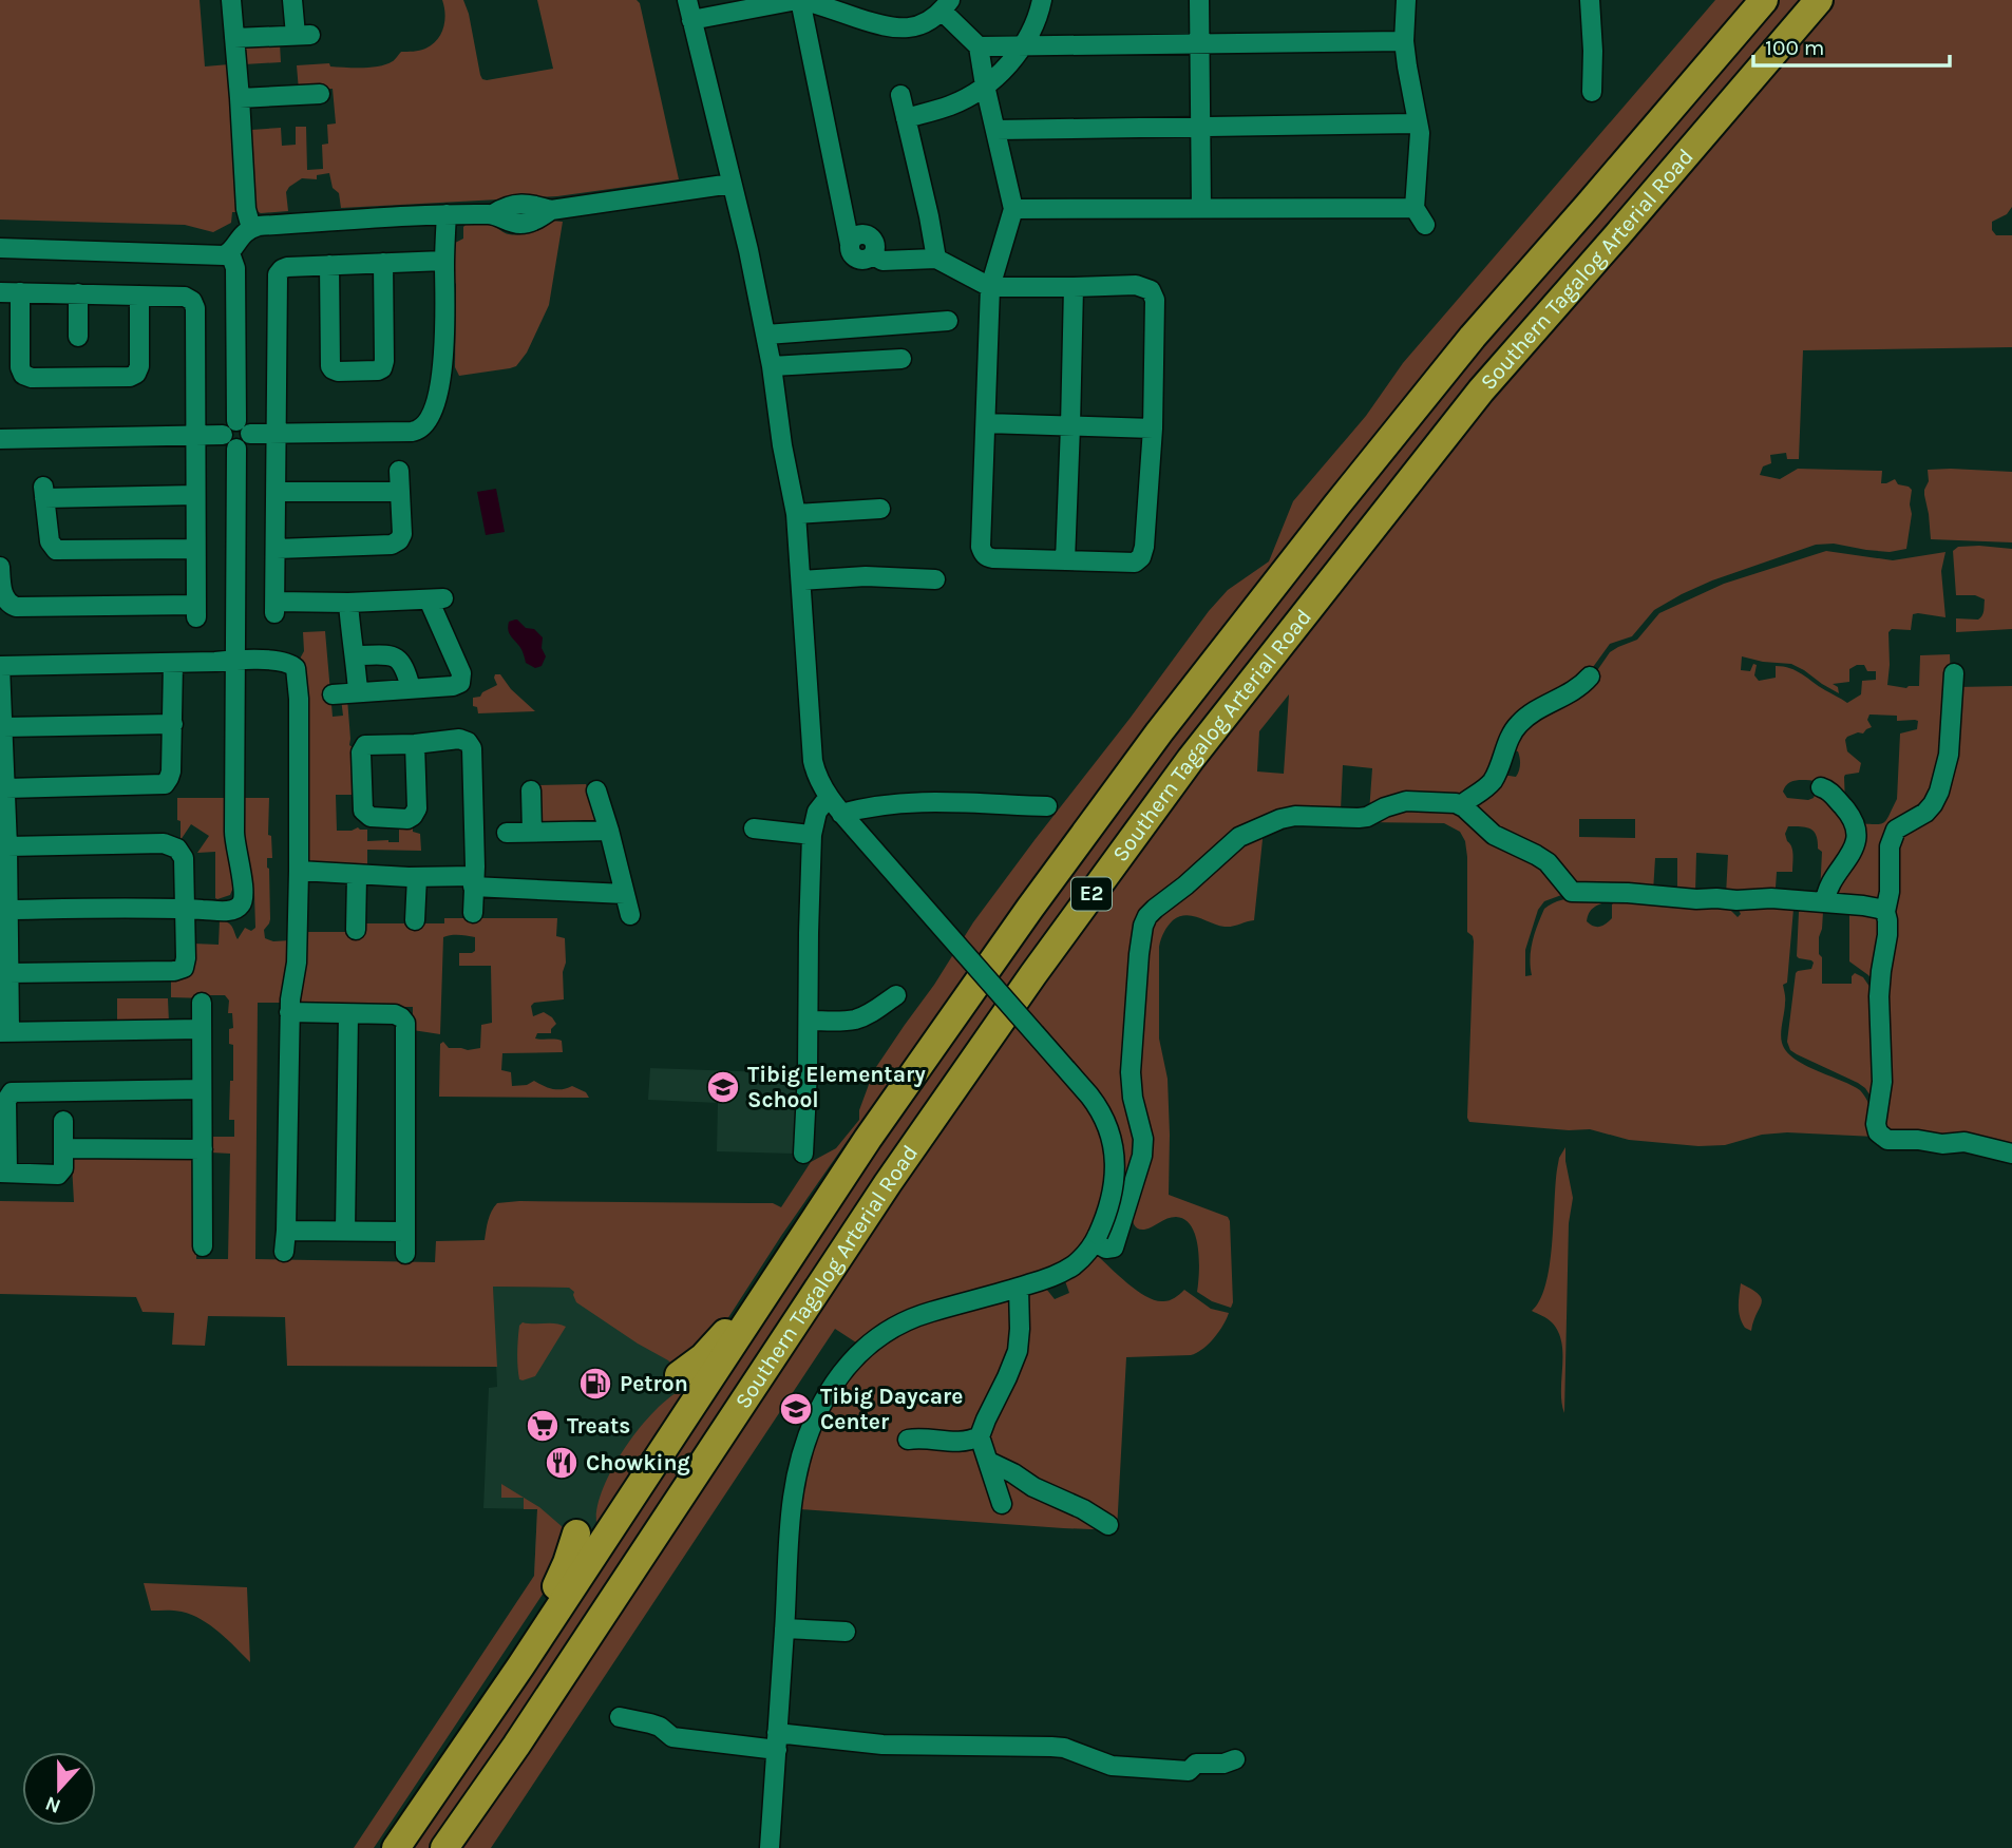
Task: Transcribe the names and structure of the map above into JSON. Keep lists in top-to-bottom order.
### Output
{
  "streets": {
    "highway": ["Southern Tagalog Arterial Road", "E2"]
  },
  "places": {
    "school or university": ["Tibig Elementary School", "Tibig Daycare Center"],
    "fuel station": ["Petron"],
    "supermarket": ["Treats"],
    "restaurant": ["Chowking"]
  },
  "scale_bar": "100 m",
  "north": "bottom"
}
